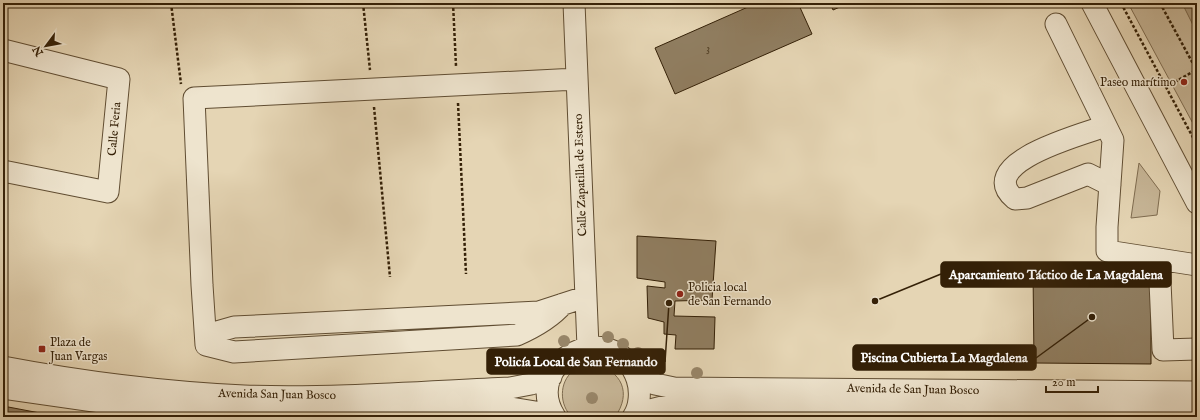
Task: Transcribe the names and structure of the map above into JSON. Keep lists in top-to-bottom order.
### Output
{
  "streets": {
    "street": [
      "Calle Feria",
      "Calle Zapatilla de Estero",
      "Avenida de San Juan Bosco",
      "Avenida San Juan Bosco"
    ]
  },
  "crossings": [
    ["Calle Zapatilla de Estero", "Avenida de San Juan Bosco"]
  ],
  "places": {
    "other": [
      "Paseo marítimo",
      "Policia local de San Fernando",
      "Aparcamiento Táctico de La Magdalena",
      "Policía Local de San Fernando",
      "Piscina Cubierta La Magdalena"
    ],
    "transit": ["Plaza de Juan Vargas"]
  },
  "house_numbers": ["3"],
  "scale_bar": "20 m",
  "north": "bottom left"
}
